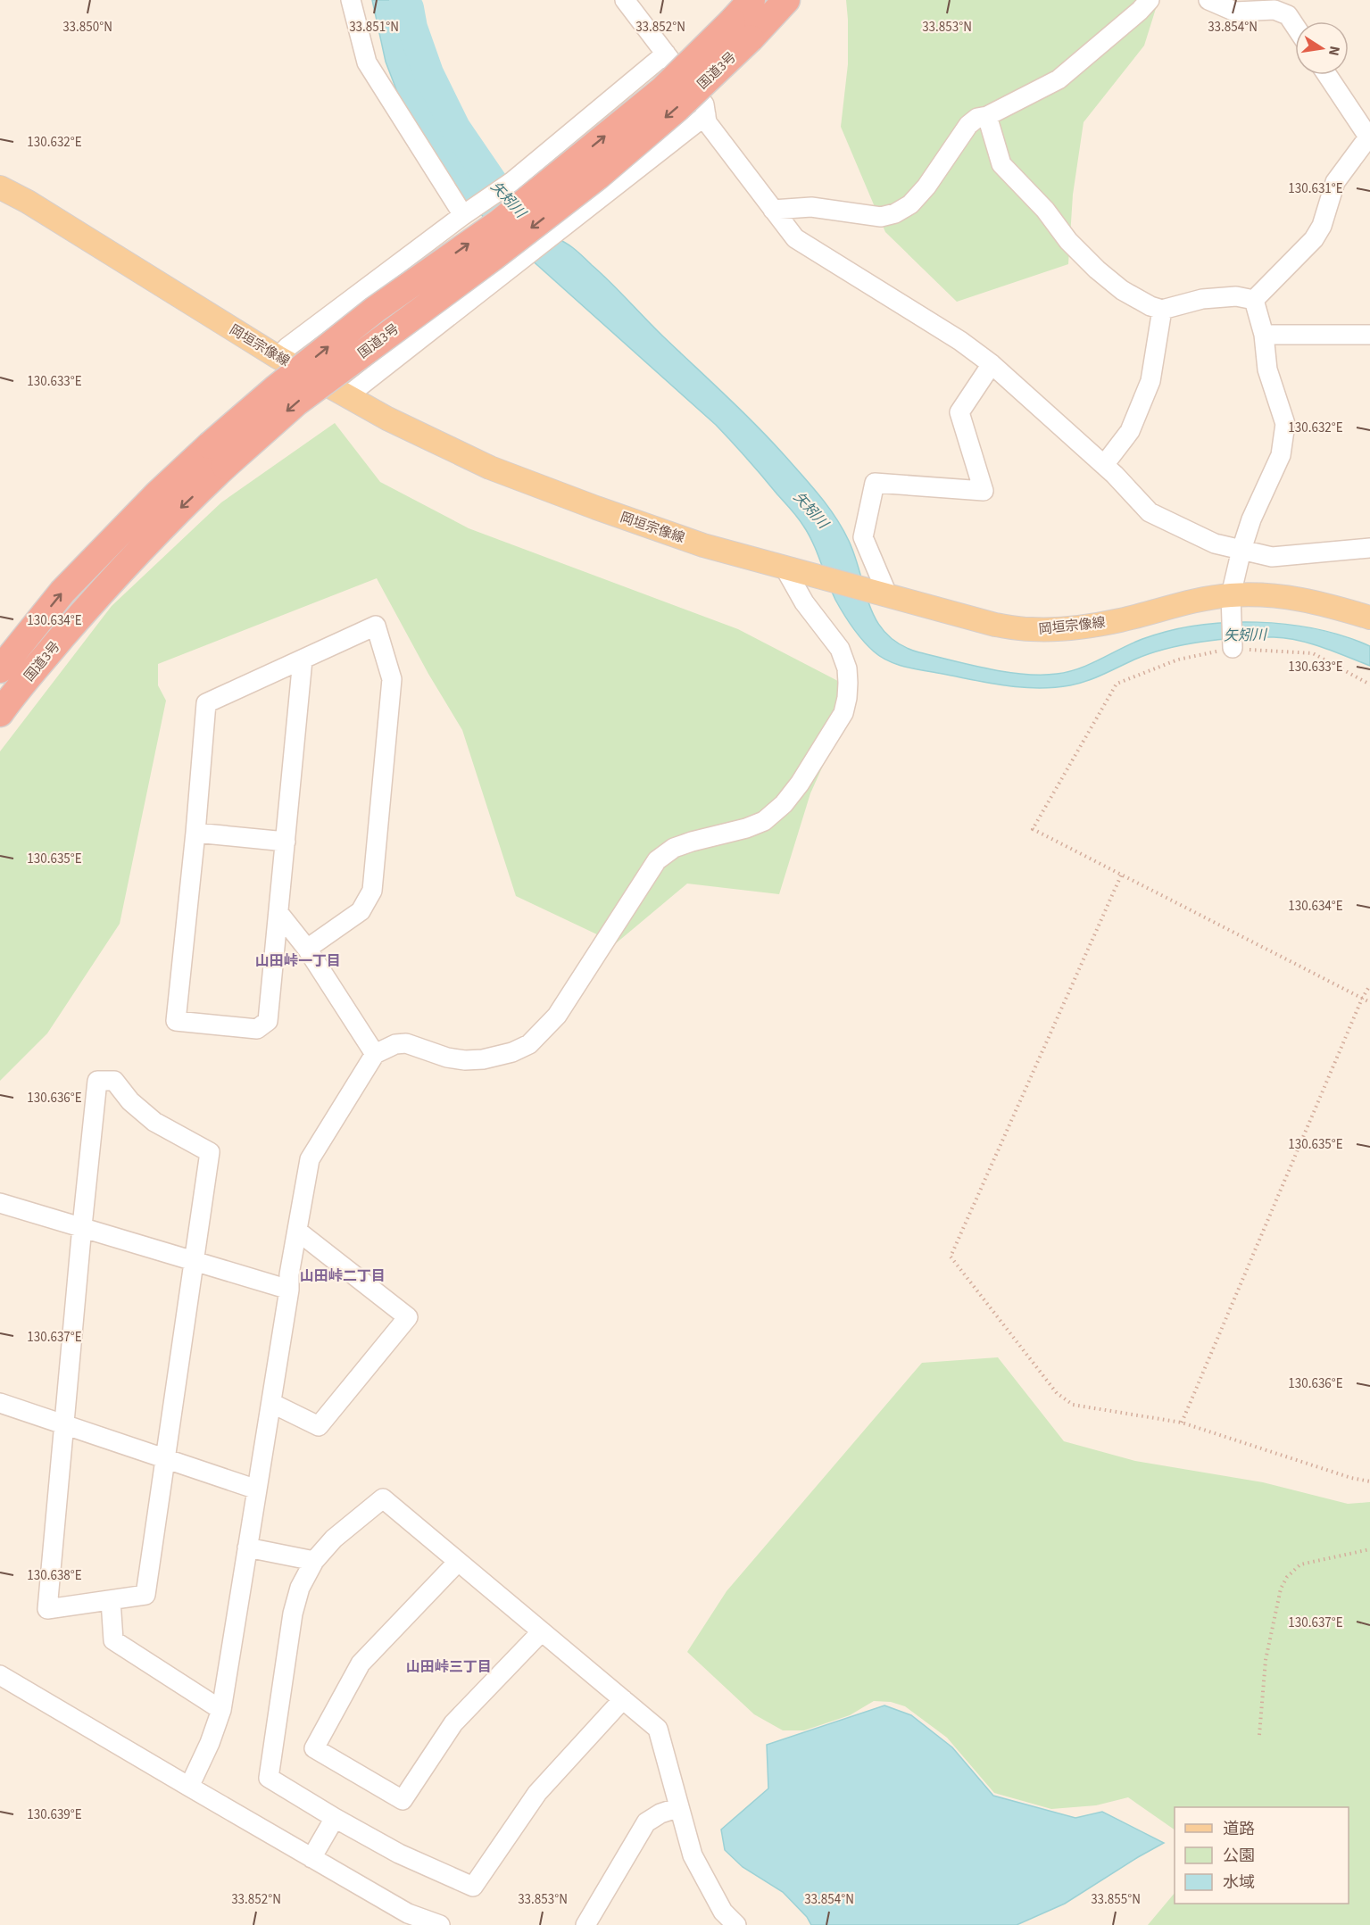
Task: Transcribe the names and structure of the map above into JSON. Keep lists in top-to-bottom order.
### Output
{
  "streets": {
    "highway": ["国道3号"],
    "main road": ["岡垣宗像線"]
  },
  "districts": ["山田峠一丁目", "山田峠二丁目", "山田峠三丁目"],
  "water": ["矢矧川"],
  "legend": ["道路", "公園", "水域"],
  "north": "right",
  "coordinates": [
    "33.850°N",
    "33.851°N",
    "33.852°N",
    "33.853°N",
    "33.854°N",
    "130.632°E",
    "130.631°E",
    "130.633°E",
    "130.634°E",
    "130.635°E",
    "130.636°E",
    "130.637°E",
    "130.638°E",
    "130.639°E",
    "33.855°N"
  ]
}
